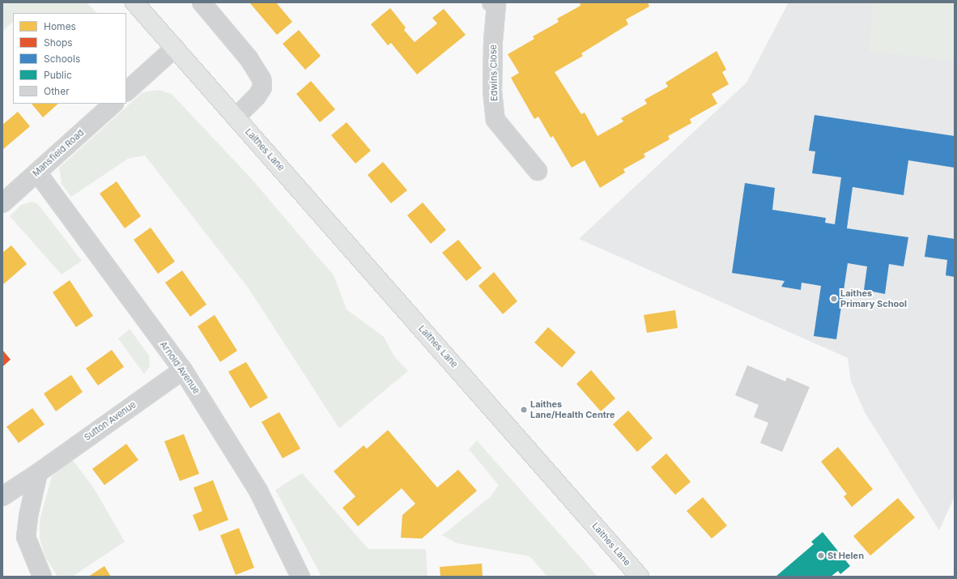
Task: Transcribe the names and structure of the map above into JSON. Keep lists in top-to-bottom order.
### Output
{
  "streets": {
    "main road": ["Laithes Lane"],
    "street": [
      "Edwins Close",
      "Mansfield Road",
      "Arnold Avenue",
      "Sutton Avenue"
    ]
  },
  "crossings": [
    ["Mansfield Road", "Arnold Avenue"],
    ["Arnold Avenue", "Sutton Avenue"]
  ],
  "places": ["Laithes Primary School", "Laithes Lane/Health Centre", "St Helen"],
  "legend": [
    "Homes",
    "Shops",
    "Schools",
    "Public",
    "Other"
  ]
}
